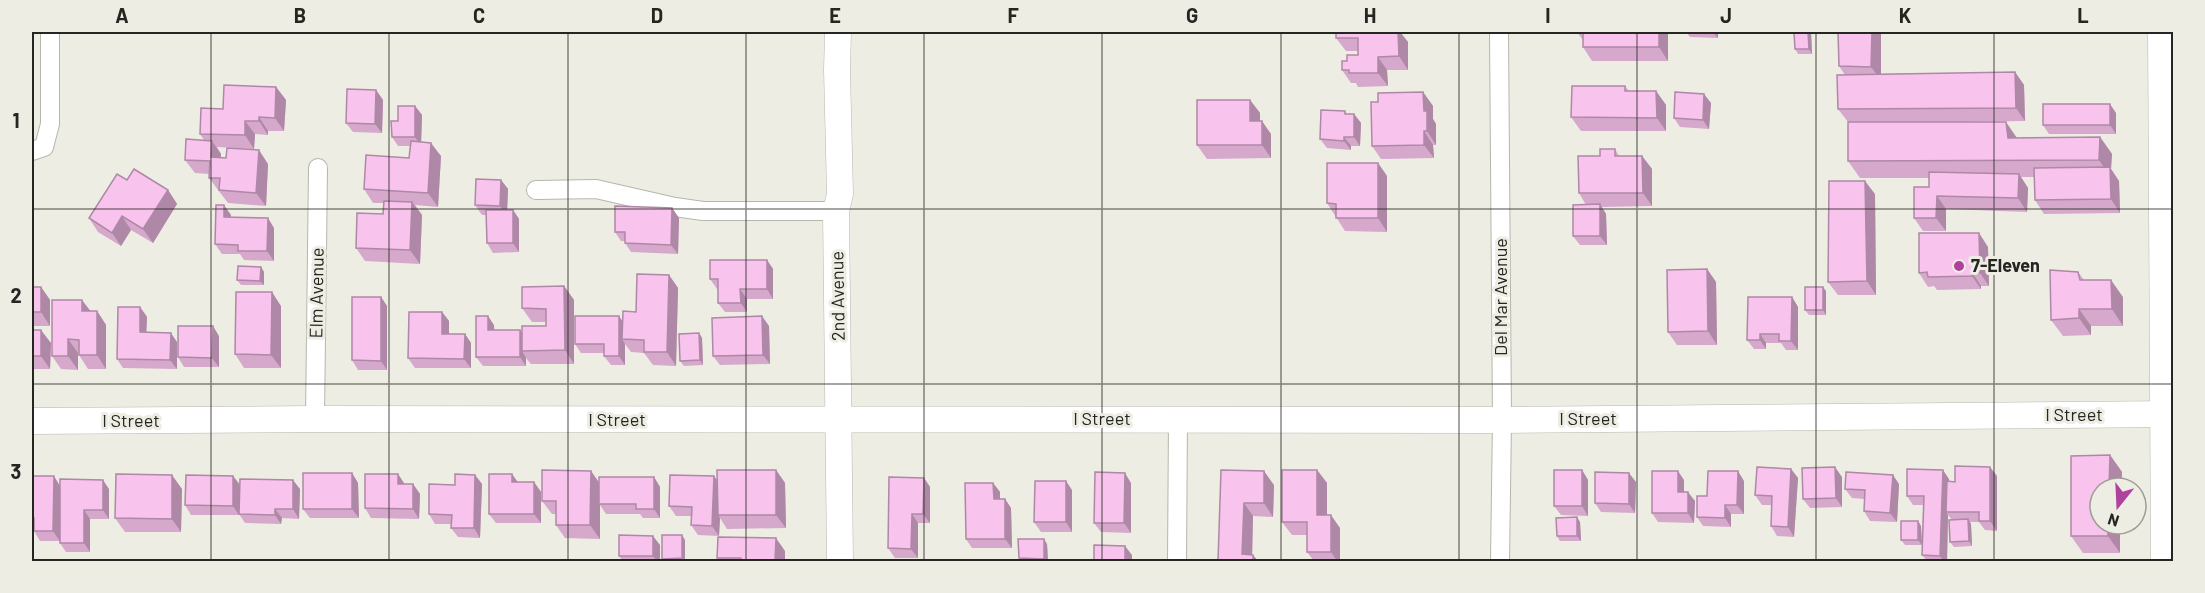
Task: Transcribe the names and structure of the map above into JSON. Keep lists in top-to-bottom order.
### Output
{
  "streets": {
    "street": [
      "Elm Avenue",
      "2nd Avenue",
      "Del Mar Avenue",
      "I Street"
    ]
  },
  "crossings": [
    ["Elm Avenue", "I Street"],
    ["2nd Avenue", "I Street"],
    ["Del Mar Avenue", "I Street"]
  ],
  "places": ["7-Eleven"],
  "north": "bottom",
  "grid": {
    "columns": [
      "A",
      "B",
      "C",
      "D",
      "E",
      "F",
      "G",
      "H",
      "I",
      "J",
      "K",
      "L"
    ],
    "rows": ["1", "2", "3"]
  }
}
